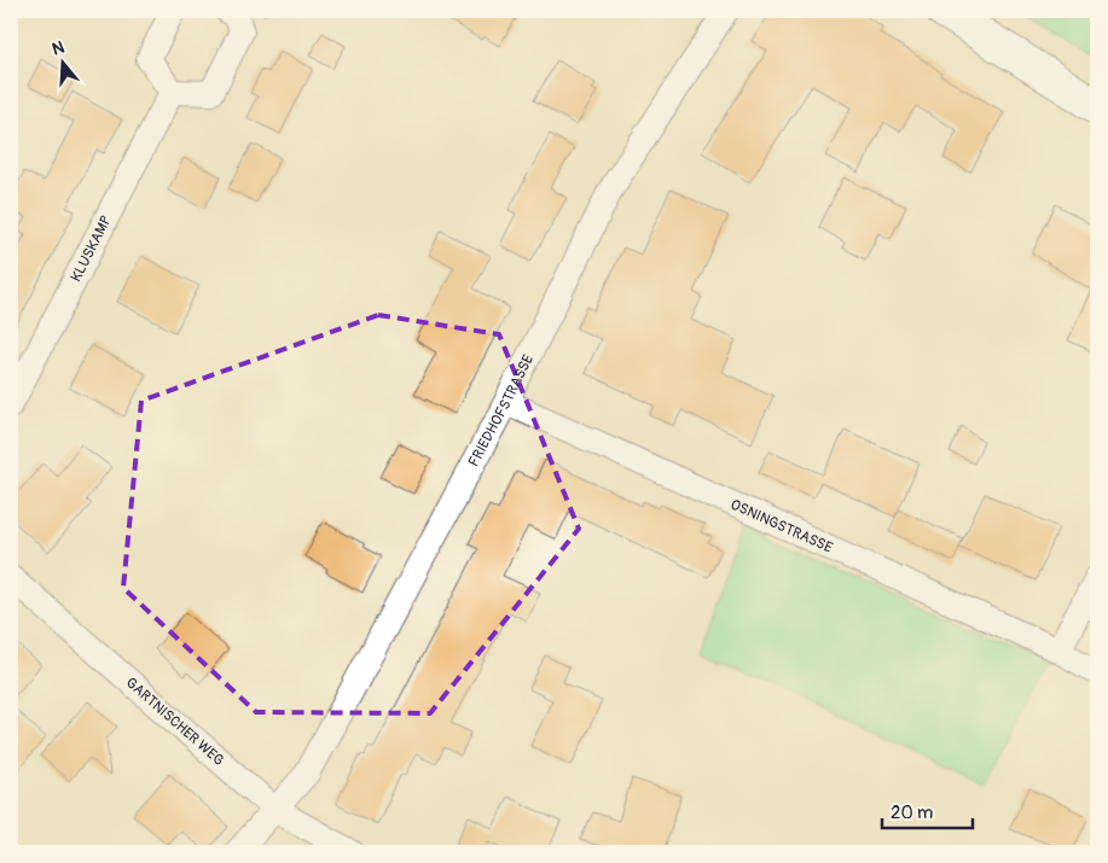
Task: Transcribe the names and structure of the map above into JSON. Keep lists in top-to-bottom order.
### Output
{
  "streets": {
    "street": [
      "KLUSKAMP",
      "FRIEDHOFSTRASSE",
      "OSNINGSTRASSE",
      "GARTNISCHER WEG"
    ]
  },
  "crossings": [
    ["FRIEDHOFSTRASSE", "OSNINGSTRASSE"],
    ["FRIEDHOFSTRASSE", "GARTNISCHER WEG"]
  ],
  "scale_bar": "20 m",
  "north": "top"
}
